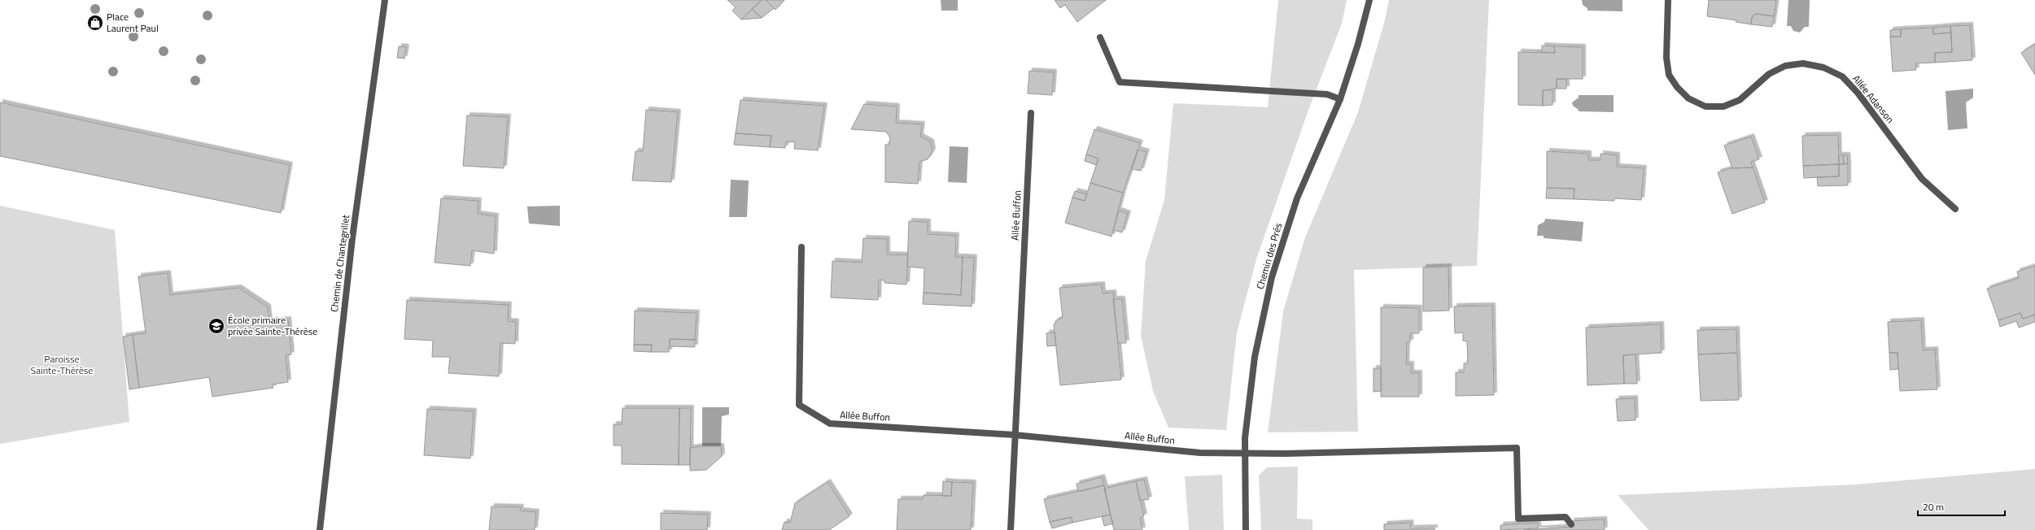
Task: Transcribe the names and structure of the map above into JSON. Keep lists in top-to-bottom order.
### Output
{
  "streets": {
    "street": [
      "Allée Adanson",
      "Allée Buffon",
      "Chemin des Prés",
      "Chemin de Chantegrillet"
    ]
  },
  "crossings": [
    ["Allée Buffon", "Chemin des Prés"]
  ],
  "parks": ["Paroisse Sainte-Thérèse"],
  "places": {
    "shop": ["Place Laurent Paul"],
    "school or university": ["École primaire privée Sainte-Thérèse"]
  },
  "scale_bar": "20 m"
}
